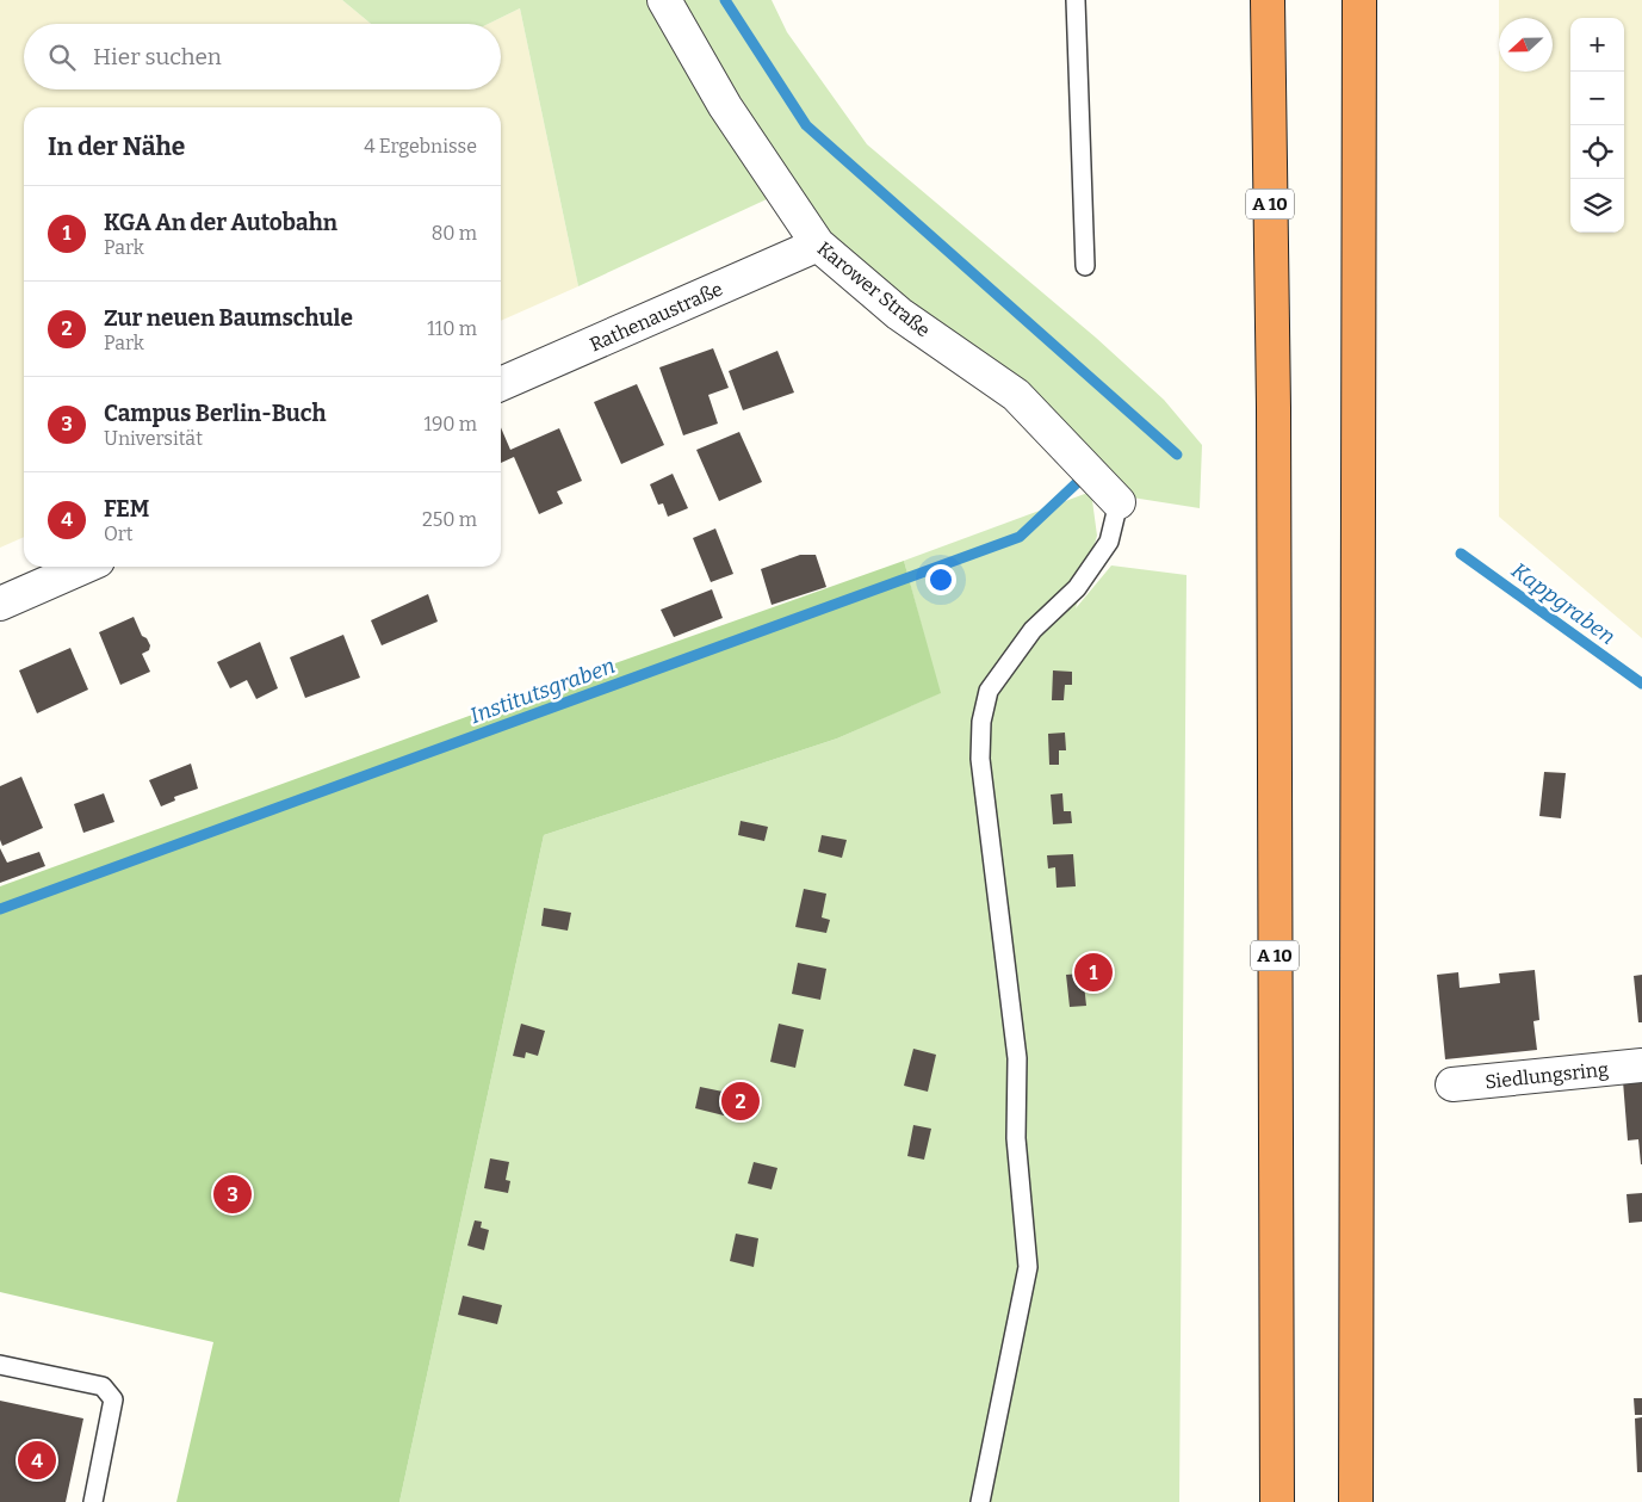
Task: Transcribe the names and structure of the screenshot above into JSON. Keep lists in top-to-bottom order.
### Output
{
  "streets": {
    "highway": ["A 10"],
    "street": ["Karower Straße", "Rathenaustraße", "Siedlungsring"]
  },
  "crossings": [
    ["Karower Straße", "Rathenaustraße"]
  ],
  "water": ["Kappgraben", "Institutsgraben"],
  "north": "left",
  "page": {
    "map_buttons": ["+", "−"],
    "search": "Hier suchen",
    "heading": ["In der Nähe", "4 Ergebnisse"],
    "list": [
      {
        "mark": "1",
        "name": "KGA An der Autobahn",
        "note": "Park",
        "value": "80 m"
      },
      {
        "mark": "2",
        "name": "Zur neuen Baumschule",
        "note": "Park",
        "value": "110 m"
      },
      {
        "mark": "3",
        "name": "Campus Berlin-Buch",
        "note": "Universität",
        "value": "190 m"
      },
      {
        "mark": "4",
        "name": "FEM",
        "note": "Ort",
        "value": "250 m"
      }
    ],
    "pins": [
      "1",
      "2",
      "3",
      "4"
    ]
  }
}
